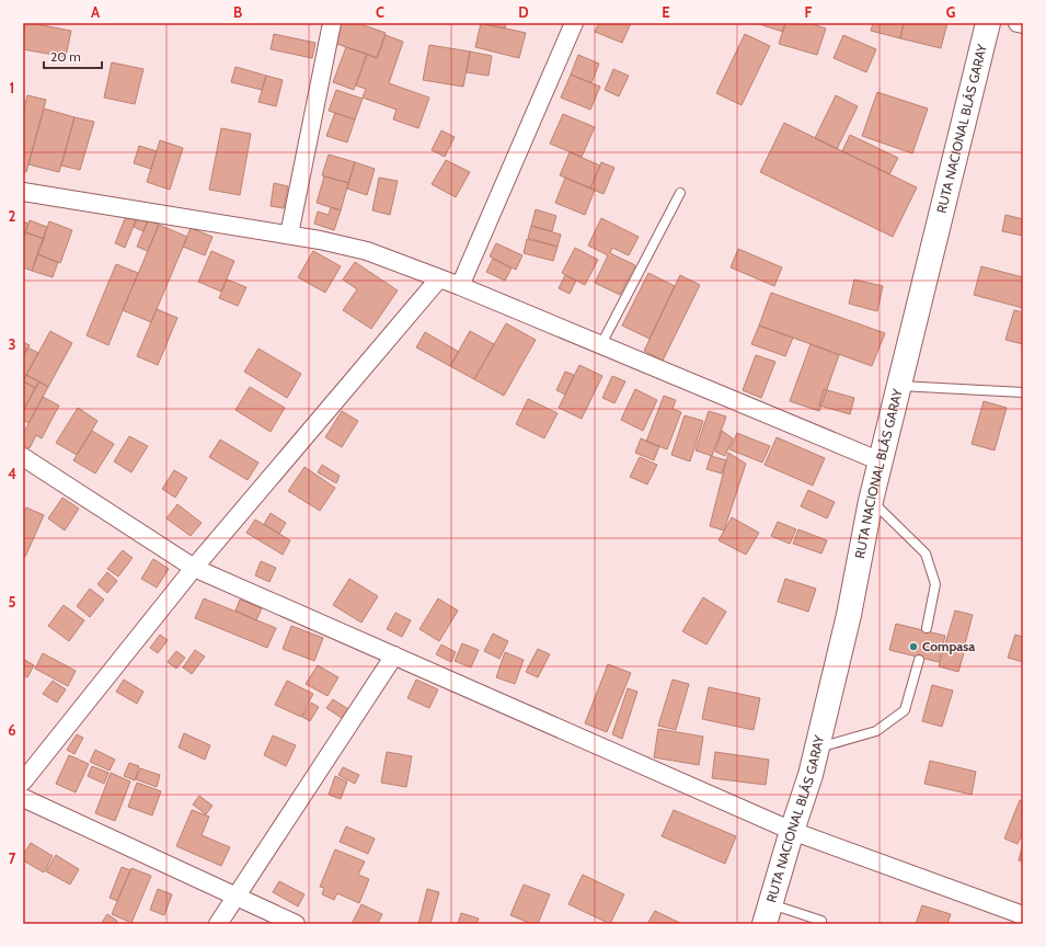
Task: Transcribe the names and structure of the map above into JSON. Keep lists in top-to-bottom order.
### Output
{
  "streets": {
    "highway": ["RUTA NACIONAL BLÁS GARAY"]
  },
  "places": ["Compasa"],
  "scale_bar": "20 m",
  "grid": {
    "columns": [
      "A",
      "B",
      "C",
      "D",
      "E",
      "F",
      "G"
    ],
    "rows": [
      "1",
      "2",
      "3",
      "4",
      "5",
      "6",
      "7"
    ]
  }
}
